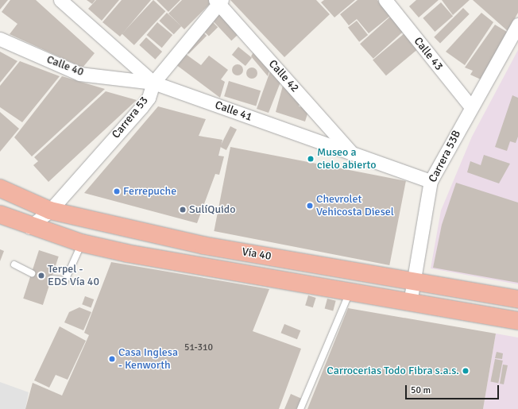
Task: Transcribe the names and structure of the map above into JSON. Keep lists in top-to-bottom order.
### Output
{
  "streets": {
    "highway": ["Vía 40"],
    "street": [
      "Calle 43",
      "Calle 40",
      "Calle 42",
      "Calle 41",
      "Carrera 53",
      "Carrera 53B"
    ]
  },
  "crossings": [
    ["Calle 43", "Carrera 53B"],
    ["Calle 40", "Calle 41"],
    ["Calle 40", "Carrera 53"],
    ["Calle 42", "Calle 41"],
    ["Calle 42", "Carrera 53"],
    ["Calle 41", "Carrera 53"],
    ["Calle 41", "Carrera 53B"],
    ["Carrera 53", "Vía 40"],
    ["Carrera 53B", "Vía 40"]
  ],
  "places": [
    "Museo a cielo abierto",
    "Ferrepuche",
    "Chevrolet Vehicosta Diesel",
    "SulíQuido",
    "Terpel - EDS Vía 40",
    "Casa Inglesa - Kenworth",
    "Carrocerias Todo Fibra s.a.s."
  ],
  "house_numbers": ["51-310"],
  "scale_bar": "50 m"
}
